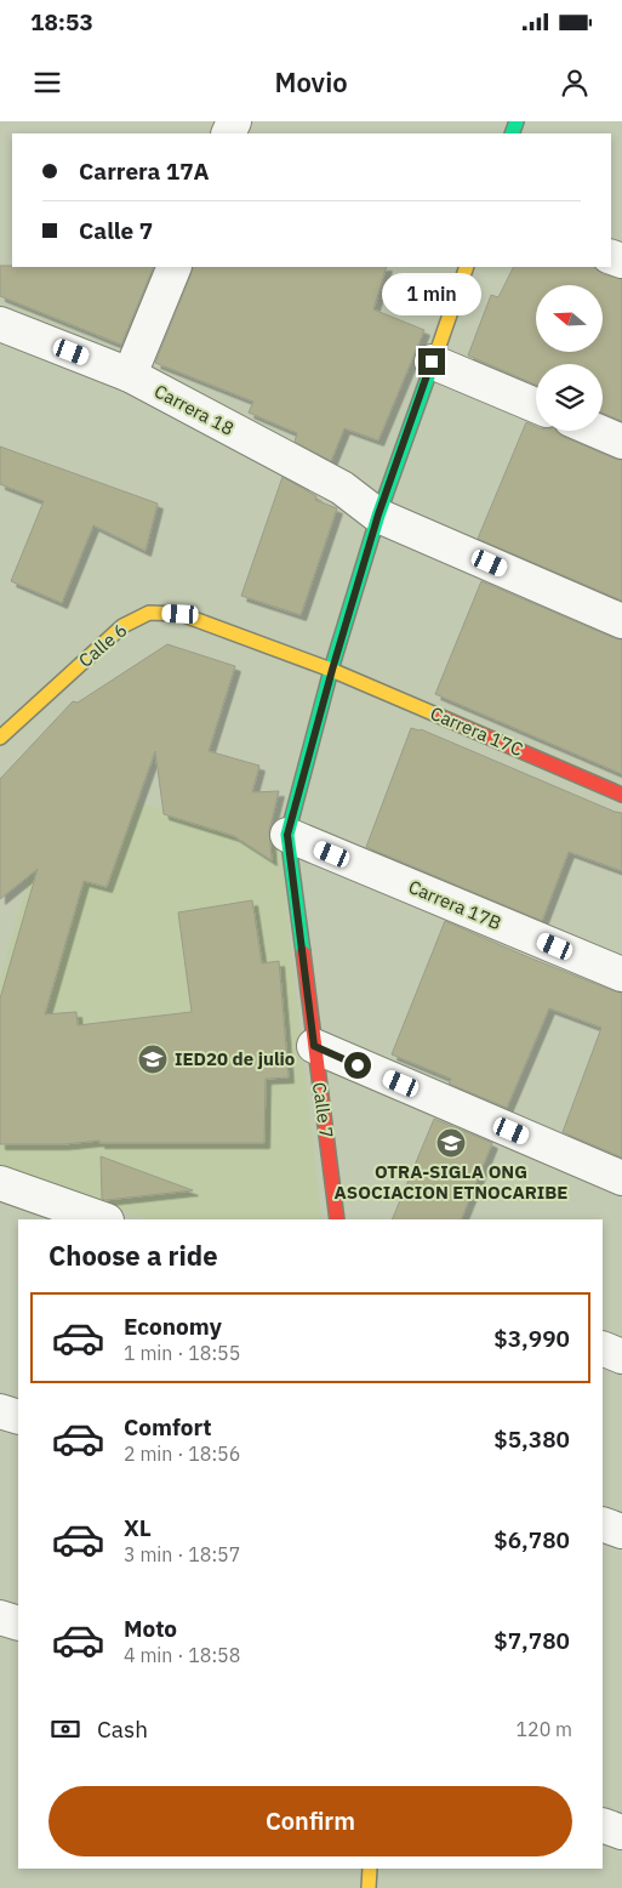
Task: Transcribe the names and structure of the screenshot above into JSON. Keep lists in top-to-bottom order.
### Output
{
  "streets": {
    "street": [
      "Carrera 18",
      "Calle 6",
      "Carrera 17C",
      "Carrera 17B",
      "Calle 7"
    ]
  },
  "crossings": [
    ["Carrera 18", "Calle 7"],
    ["Calle 6", "Carrera 17C"],
    ["Calle 6", "Calle 7"],
    ["Carrera 17C", "Calle 7"],
    ["Carrera 17B", "Calle 7"]
  ],
  "places": {
    "school or university": ["IED20 de julio", "OTRA-SIGLA ONG ASOCIACION ETNOCARIBE"]
  },
  "north": "left",
  "page": {
    "status": "18:53",
    "header": "Movio",
    "banner": ["Carrera 17A", "Calle 7"],
    "bubble": "1 min",
    "heading": "Choose a ride",
    "list": [
      {
        "name": "Economy",
        "note": "1 min · 18:55",
        "value": "$3,990"
      },
      {
        "name": "Comfort",
        "note": "2 min · 18:56",
        "value": "$5,380"
      },
      {
        "name": "XL",
        "note": "3 min · 18:57",
        "value": "$6,780"
      },
      {
        "name": "Moto",
        "note": "4 min · 18:58",
        "value": "$7,780"
      }
    ],
    "pay": ["Cash", "120 m"],
    "buttons": "Confirm"
  }
}
